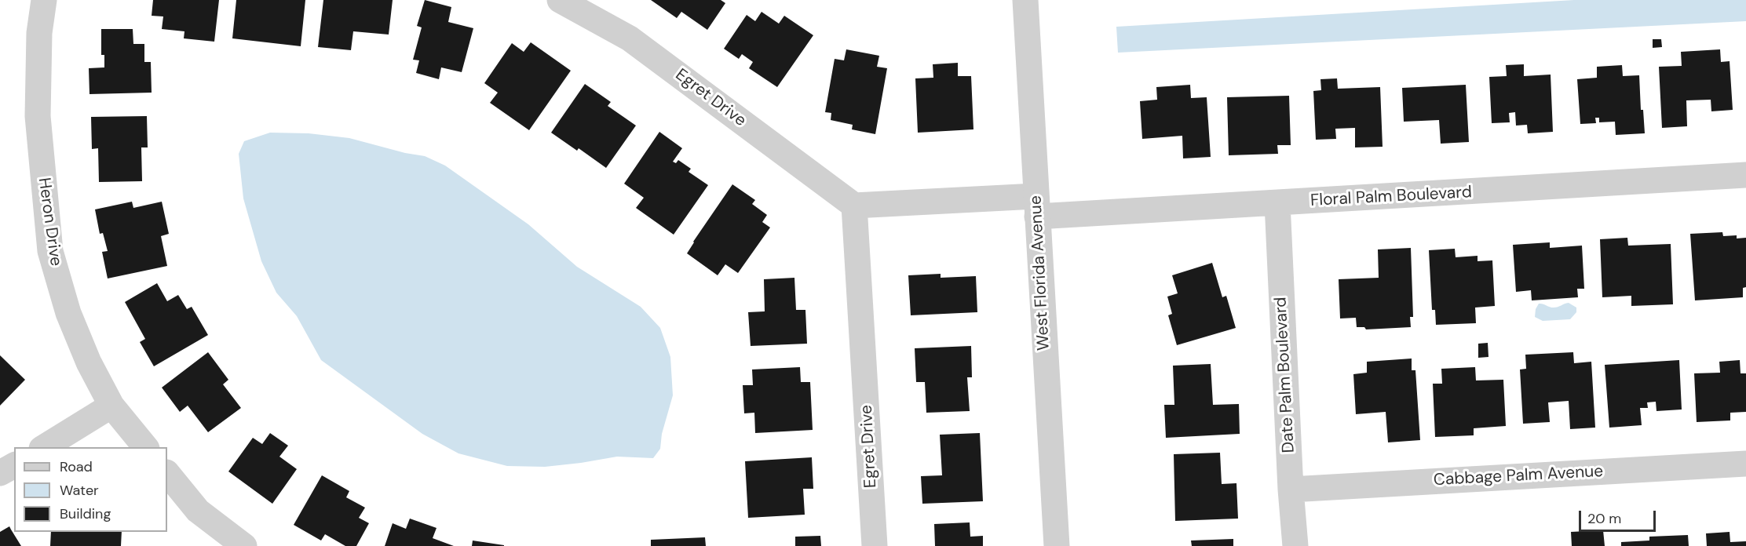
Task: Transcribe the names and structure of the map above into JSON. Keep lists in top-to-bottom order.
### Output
{
  "streets": {
    "street": [
      "Egret Drive",
      "Floral Palm Boulevard",
      "Heron Drive",
      "West Florida Avenue",
      "Date Palm Boulevard",
      "Cabbage Palm Avenue"
    ]
  },
  "crossings": [
    ["Floral Palm Boulevard", "West Florida Avenue"],
    ["Floral Palm Boulevard", "Date Palm Boulevard"],
    ["Date Palm Boulevard", "Cabbage Palm Avenue"]
  ],
  "legend": ["Road", "Water", "Building"],
  "scale_bar": "20 m"
}
